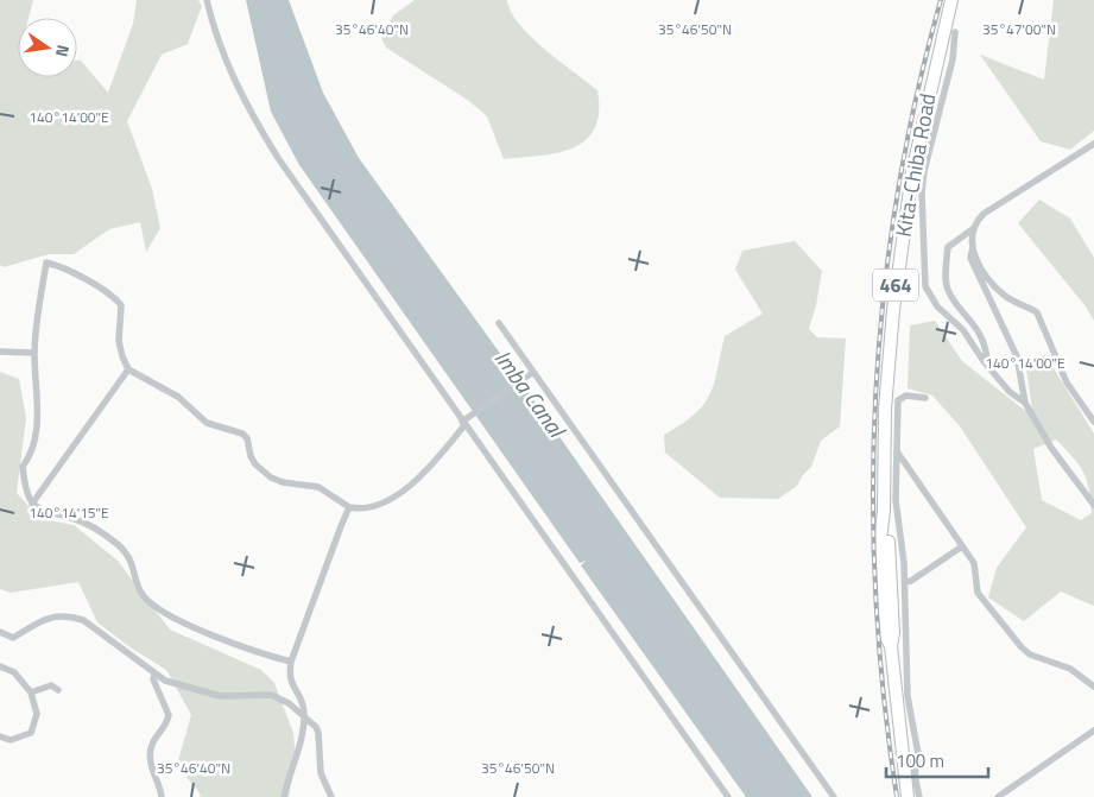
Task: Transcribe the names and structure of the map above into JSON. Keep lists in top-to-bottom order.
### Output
{
  "streets": {
    "highway": ["Kita-Chiba Road", "464"]
  },
  "water": ["Imba Canal"],
  "scale_bar": "100 m",
  "north": "right",
  "coordinates": [
    "35°46'40\"N",
    "35°46'50\"N",
    "35°47'00\"N",
    "140°14'00\"E",
    "140°14'15\"E"
  ]
}
